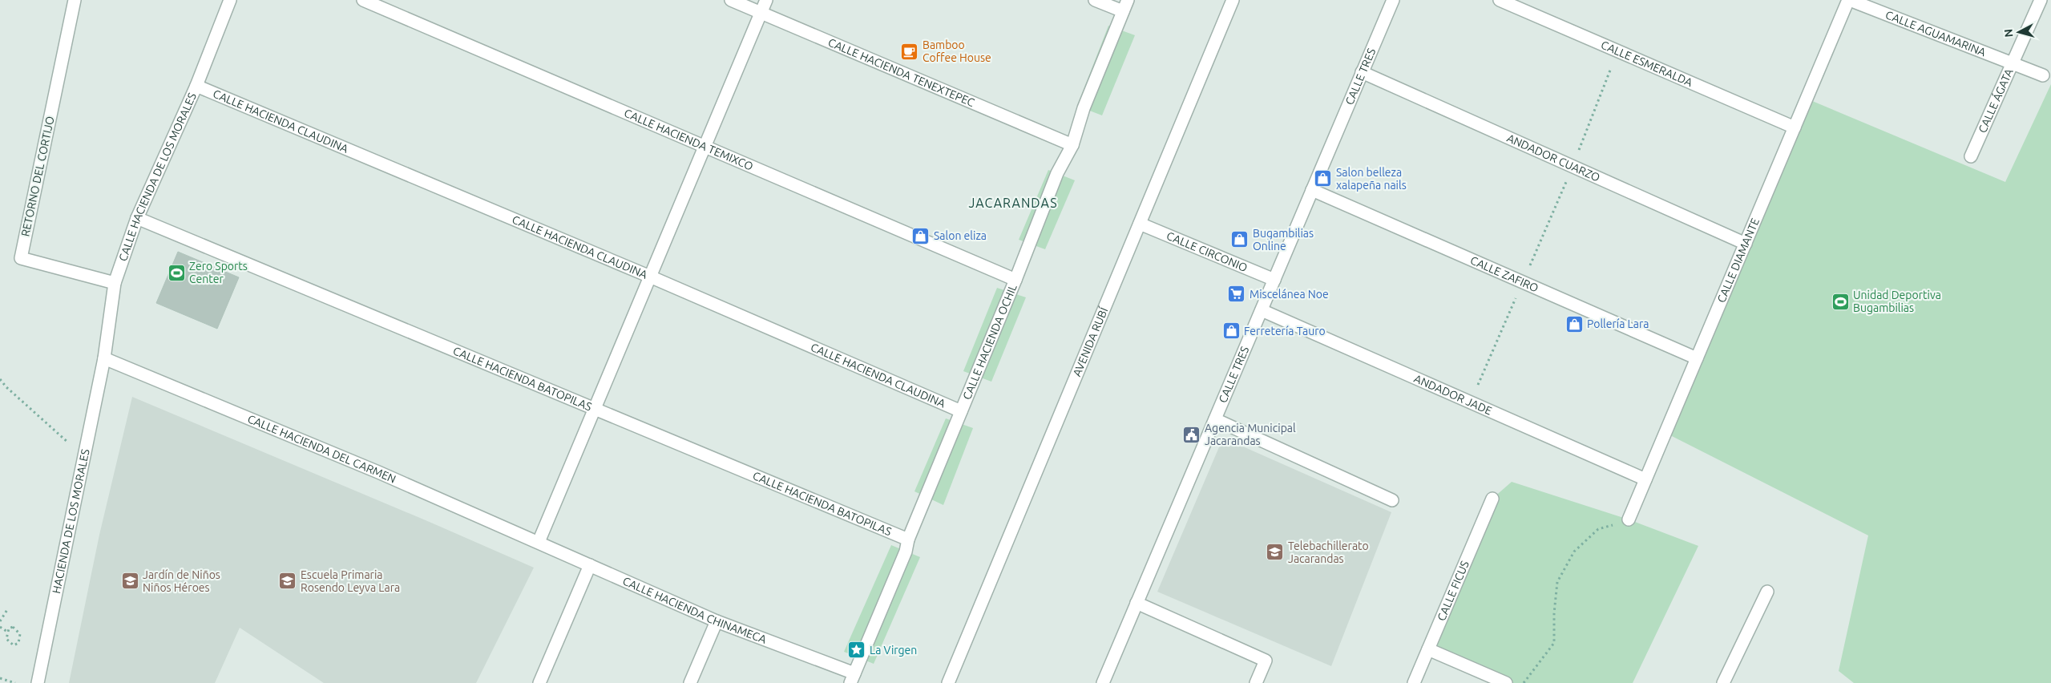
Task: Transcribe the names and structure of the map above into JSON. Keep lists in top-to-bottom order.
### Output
{
  "streets": {
    "street": [
      "CALLE AGUAMARINA",
      "CALLE ESMERALDA",
      "CALLE HACIENDA TENEXTEPEC",
      "CALLE TRES",
      "CALLE ÁGATA",
      "CALLE HACIENDA CLAUDINA",
      "CALLE HACIENDA TEMIXCO",
      "ANDADOR CUARZO",
      "RETORNO DEL CORTIJO",
      "CALLE HACIENDA DE LOS MORALES",
      "CALLE CIRCONIO",
      "CALLE DIAMANTE",
      "CALLE ZAFIRO",
      "CALLE HACIENDA OCHIL",
      "AVENIDA RUBÍ",
      "CALLE HACIENDA BATOPILAS",
      "ANDADOR JADE",
      "CALLE HACIENDA DEL CARMEN",
      "HACIENDA DE LOS MORALES",
      "CALLE FICUS",
      "CALLE HACIENDA CHINAMECA"
    ]
  },
  "crossings": [
    ["CALLE AGUAMARINA", "CALLE ÁGATA"],
    ["CALLE AGUAMARINA", "CALLE DIAMANTE"],
    ["CALLE ESMERALDA", "CALLE DIAMANTE"],
    ["CALLE HACIENDA TENEXTEPEC", "CALLE HACIENDA OCHIL"],
    ["CALLE TRES", "ANDADOR CUARZO"],
    ["CALLE TRES", "CALLE CIRCONIO"],
    ["CALLE TRES", "CALLE ZAFIRO"],
    ["CALLE TRES", "ANDADOR JADE"],
    ["CALLE HACIENDA CLAUDINA", "CALLE HACIENDA DE LOS MORALES"],
    ["CALLE HACIENDA CLAUDINA", "CALLE HACIENDA OCHIL"],
    ["CALLE HACIENDA TEMIXCO", "CALLE HACIENDA OCHIL"],
    ["ANDADOR CUARZO", "CALLE DIAMANTE"],
    ["RETORNO DEL CORTIJO", "CALLE HACIENDA DE LOS MORALES"],
    ["CALLE HACIENDA DE LOS MORALES", "CALLE HACIENDA BATOPILAS"],
    ["CALLE HACIENDA DE LOS MORALES", "CALLE HACIENDA DEL CARMEN"],
    ["CALLE HACIENDA DE LOS MORALES", "HACIENDA DE LOS MORALES"],
    ["CALLE CIRCONIO", "AVENIDA RUBÍ"],
    ["CALLE DIAMANTE", "CALLE ZAFIRO"],
    ["CALLE DIAMANTE", "ANDADOR JADE"],
    ["CALLE HACIENDA OCHIL", "CALLE HACIENDA BATOPILAS"],
    ["CALLE HACIENDA OCHIL", "CALLE HACIENDA CHINAMECA"],
    ["CALLE HACIENDA DEL CARMEN", "HACIENDA DE LOS MORALES"],
    ["CALLE HACIENDA DEL CARMEN", "CALLE HACIENDA CHINAMECA"]
  ],
  "districts": ["JACARANDAS"],
  "places": {
    "cafe": ["Bamboo Coffee House"],
    "shop": [
      "Salon belleza xalapeña nails",
      "Salon eliza",
      "Bugambilias Online",
      "Pollería Lara",
      "Ferretería Tauro"
    ],
    "sports": ["Zero Sports Center", "Unidad Deportiva Bugambilias"],
    "supermarket": ["Miscelánea Noe"],
    "public building": ["Agencia Municipal Jacarandas"],
    "school or university": ["Telebachillerato Jacarandas", "Jardín de Niños Niños Héroes", "Escuela Primaria Rosendo Leyva Lara"],
    "place": ["La Virgen"]
  },
  "north": "left"
}
